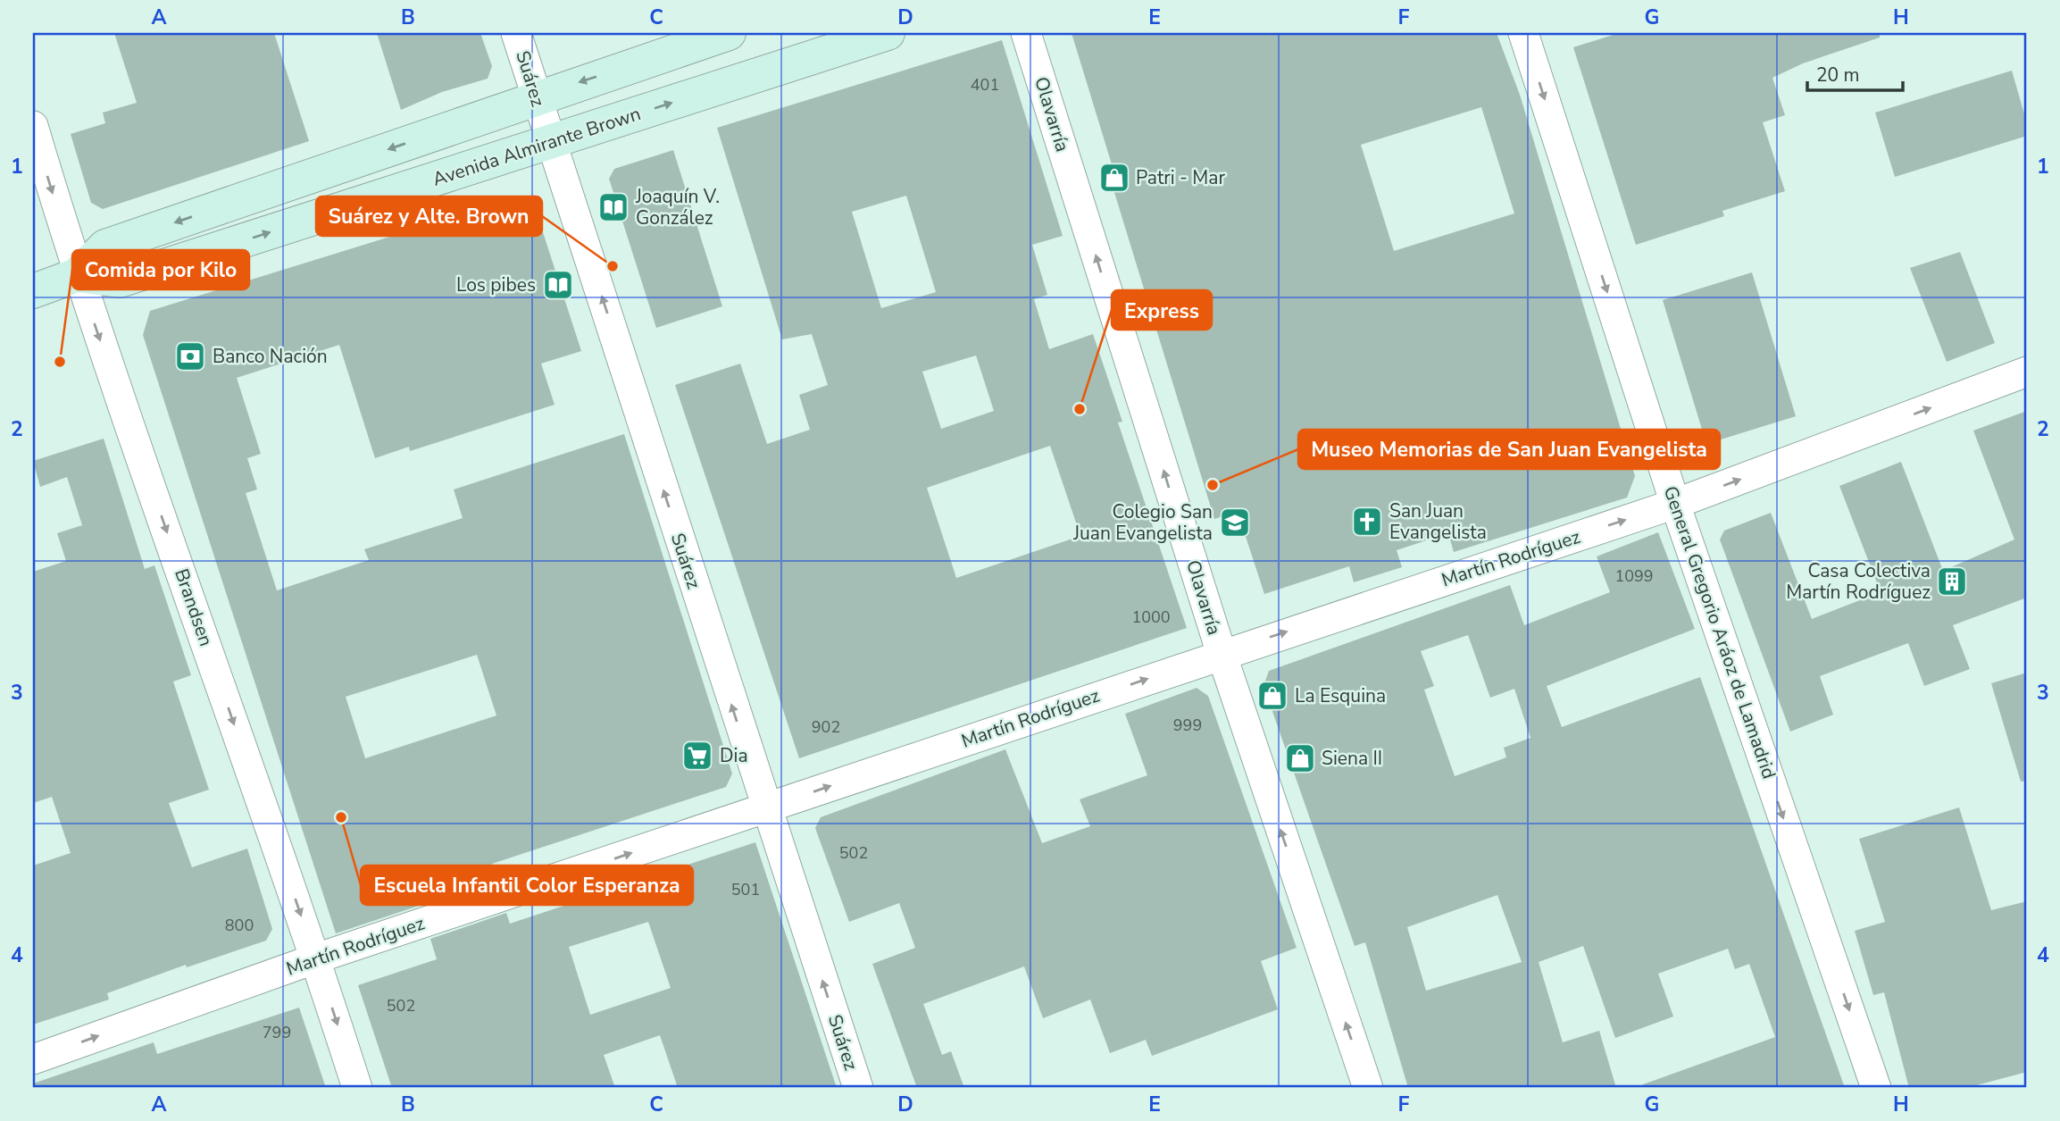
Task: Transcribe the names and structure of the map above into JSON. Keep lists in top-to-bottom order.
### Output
{
  "streets": {
    "main road": ["Avenida Almirante Brown"],
    "street": [
      "Suárez",
      "Olavarría",
      "Martín Rodríguez",
      "Brandsen",
      "General Gregorio Aráoz de Lamadrid"
    ]
  },
  "crossings": [
    ["Suárez", "Avenida Almirante Brown"],
    ["Suárez", "Martín Rodríguez"],
    ["Olavarría", "Martín Rodríguez"],
    ["Avenida Almirante Brown", "Brandsen"],
    ["Martín Rodríguez", "Brandsen"],
    ["Martín Rodríguez", "General Gregorio Aráoz de Lamadrid"]
  ],
  "one_way": [
    "Suárez",
    "Olavarría",
    "Martín Rodríguez",
    "Brandsen",
    "General Gregorio Aráoz de Lamadrid"
  ],
  "places": {
    "shop": ["Patri - Mar", "La Esquina", "Siena II"],
    "library": ["Joaquín V. González", "Los pibes"],
    "other": [
      "Suárez y Alte. Brown",
      "Comida por Kilo",
      "Express",
      "Museo Memorias de San Juan Evangelista",
      "Escuela Infantil Color Esperanza"
    ],
    "bank": ["Banco Nación"],
    "church": ["San Juan Evangelista"],
    "school or university": ["Colegio San Juan Evangelista"],
    "building": ["Casa Colectiva Martín Rodríguez"],
    "supermarket": ["Dia"]
  },
  "house_numbers": [
    "401",
    "1099",
    "1000",
    "999",
    "902",
    "502",
    "501",
    "800",
    "502",
    "799"
  ],
  "scale_bar": "20 m",
  "grid": {
    "columns": [
      "A",
      "B",
      "C",
      "D",
      "E",
      "F",
      "G",
      "H"
    ],
    "rows": [
      "1",
      "2",
      "3",
      "4"
    ]
  }
}
